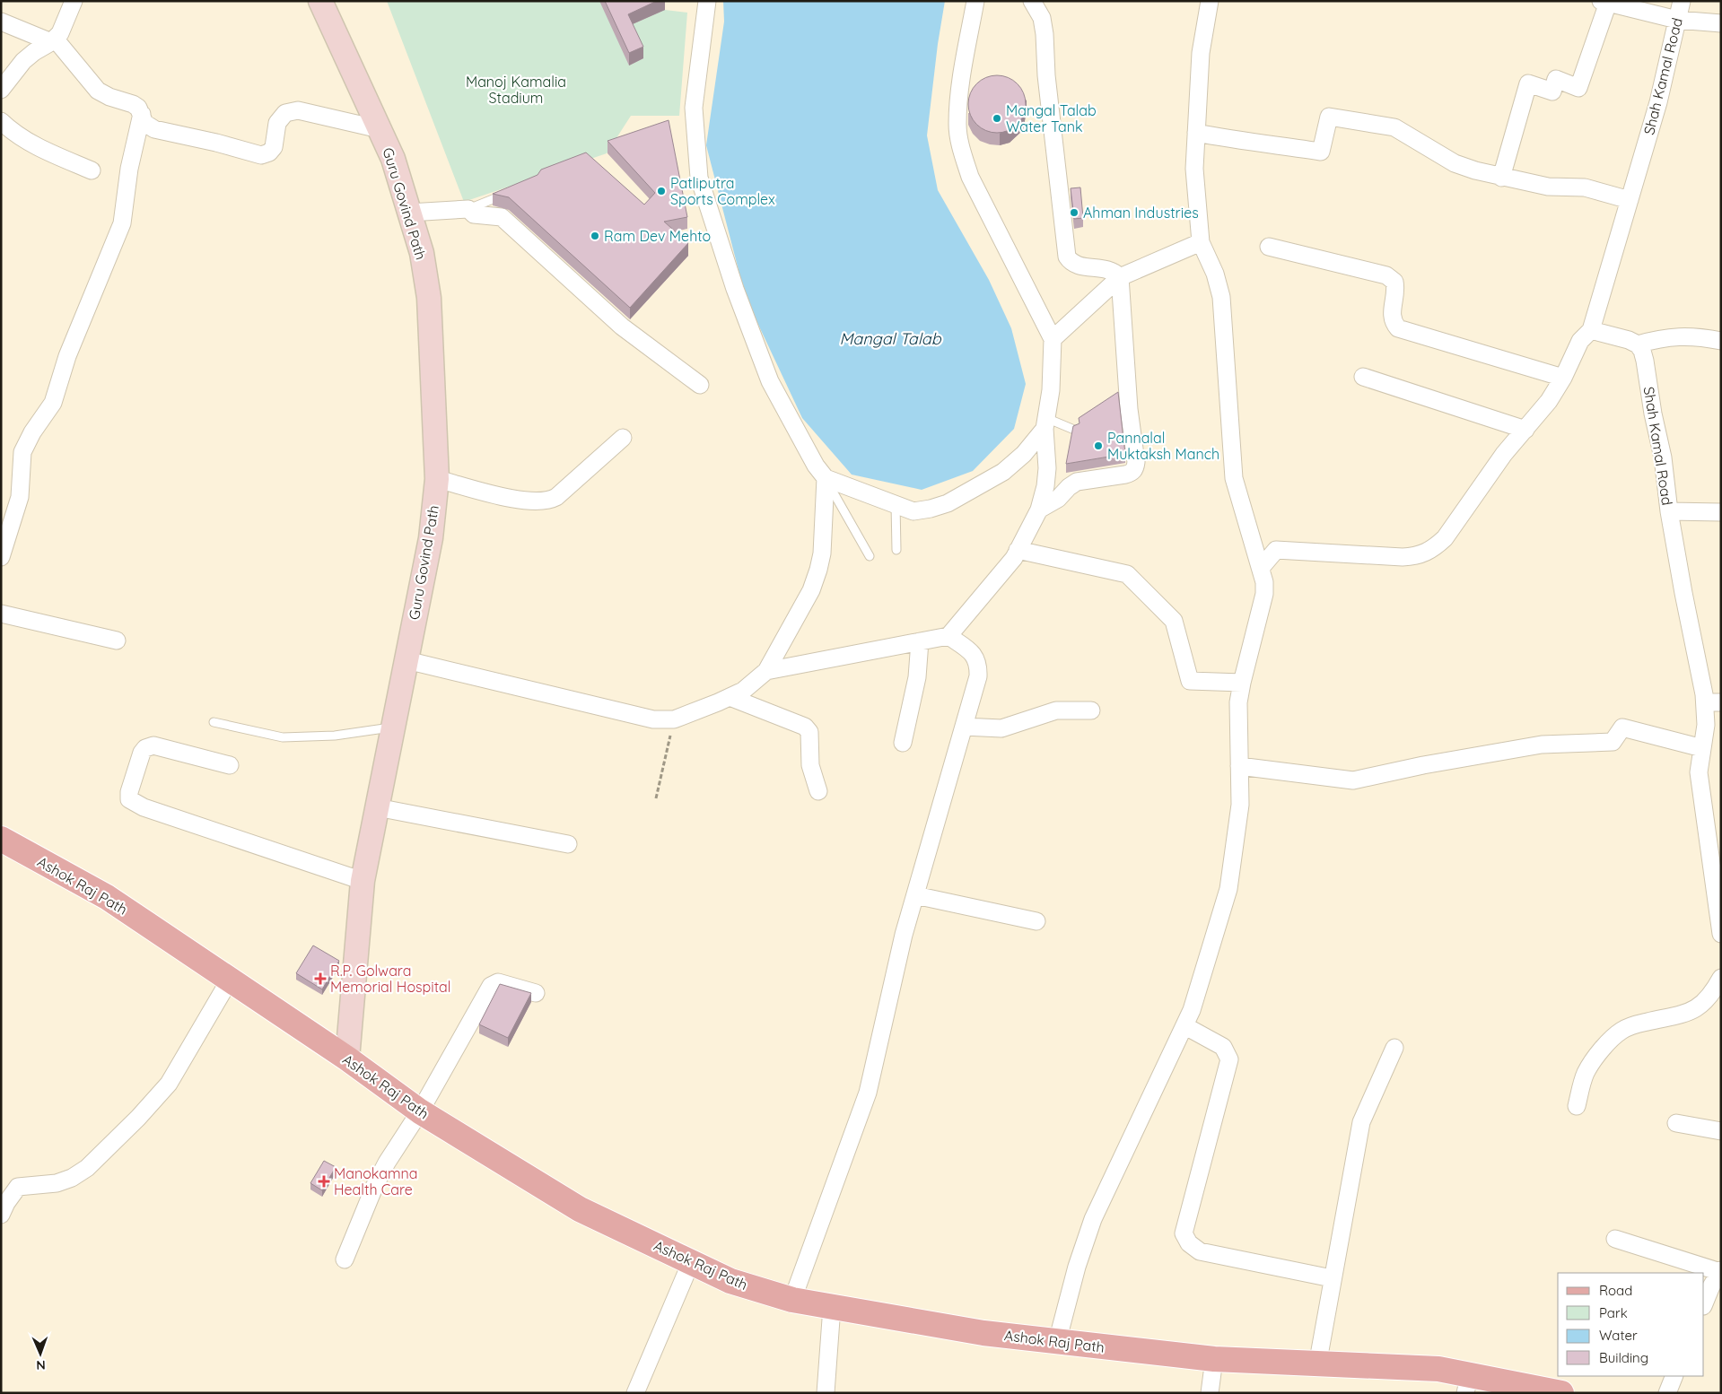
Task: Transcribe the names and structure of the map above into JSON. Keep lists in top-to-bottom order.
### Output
{
  "streets": {
    "main road": ["Ashok Raj Path"],
    "street": ["Shah Kamal Road", "Guru Govind Path"]
  },
  "crossings": [
    ["Guru Govind Path", "Ashok Raj Path"]
  ],
  "water": ["Mangal Talab"],
  "parks": ["Manoj Kamalia Stadium"],
  "places": {
    "other": [
      "Mangal Talab Water Tank",
      "Patliputra Sports Complex",
      "Ahman Industries",
      "Ram Dev Mehto",
      "Pannalal Muktaksh Manch"
    ],
    "health": ["R.P. Golwara Memorial Hospital", "Manokamna Health Care"]
  },
  "legend": [
    "Road",
    "Park",
    "Water",
    "Building"
  ],
  "north": "bottom"
}
